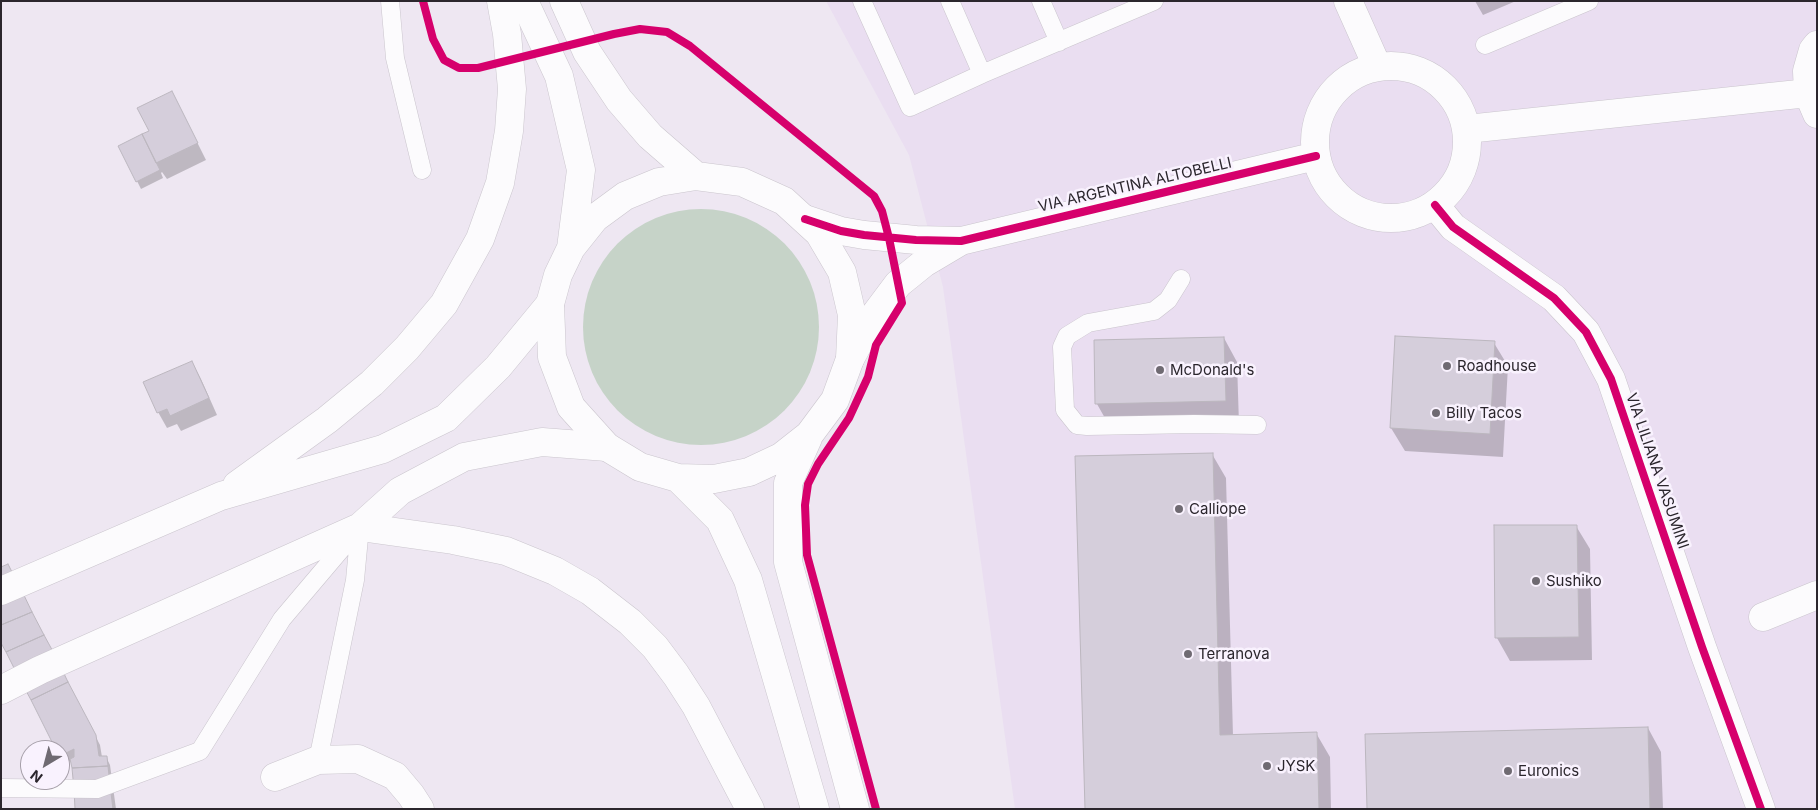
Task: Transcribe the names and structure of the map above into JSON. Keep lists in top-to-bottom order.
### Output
{
  "streets": {
    "main road": ["VIA ARGENTINA ALTOBELLI", "VIA LILIANA VASUMINI"]
  },
  "crossings": [
    ["VIA ARGENTINA ALTOBELLI", "VIA LILIANA VASUMINI"]
  ],
  "places": [
    "Roadhouse",
    "McDonald's",
    "Billy Tacos",
    "Calliope",
    "Sushiko",
    "Terranova",
    "JYSK",
    "Euronics"
  ],
  "north": "bottom left"
}
